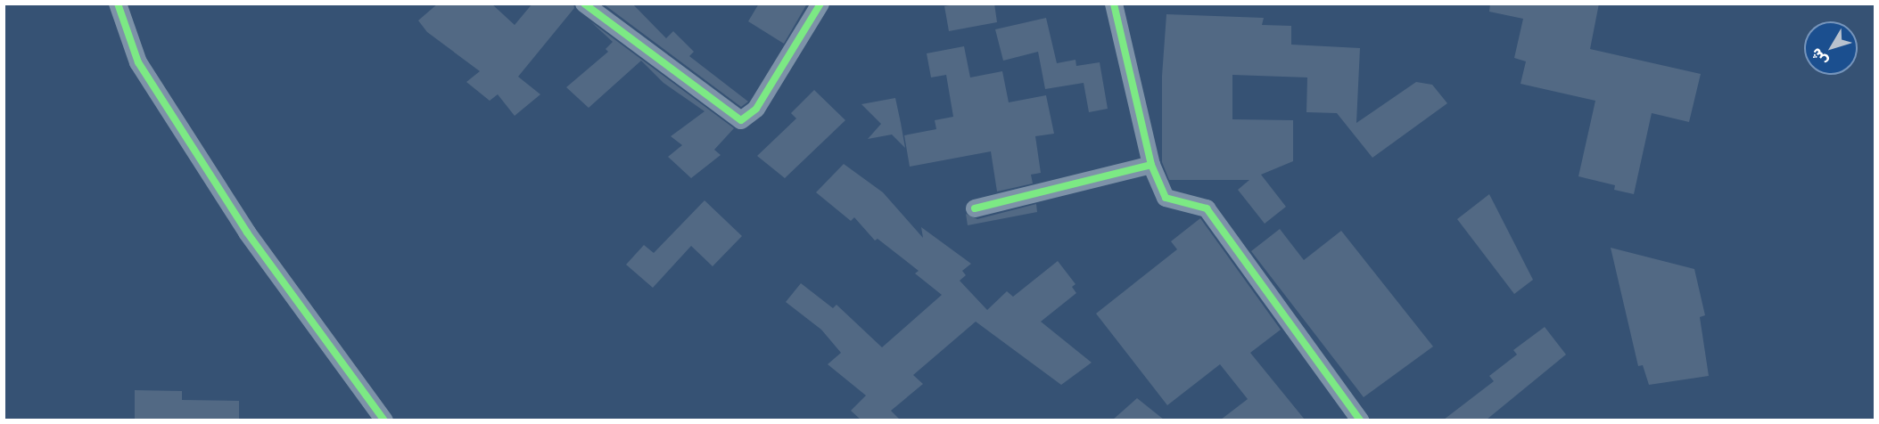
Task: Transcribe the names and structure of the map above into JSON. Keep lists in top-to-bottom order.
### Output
{
  "north": "bottom left"
}
